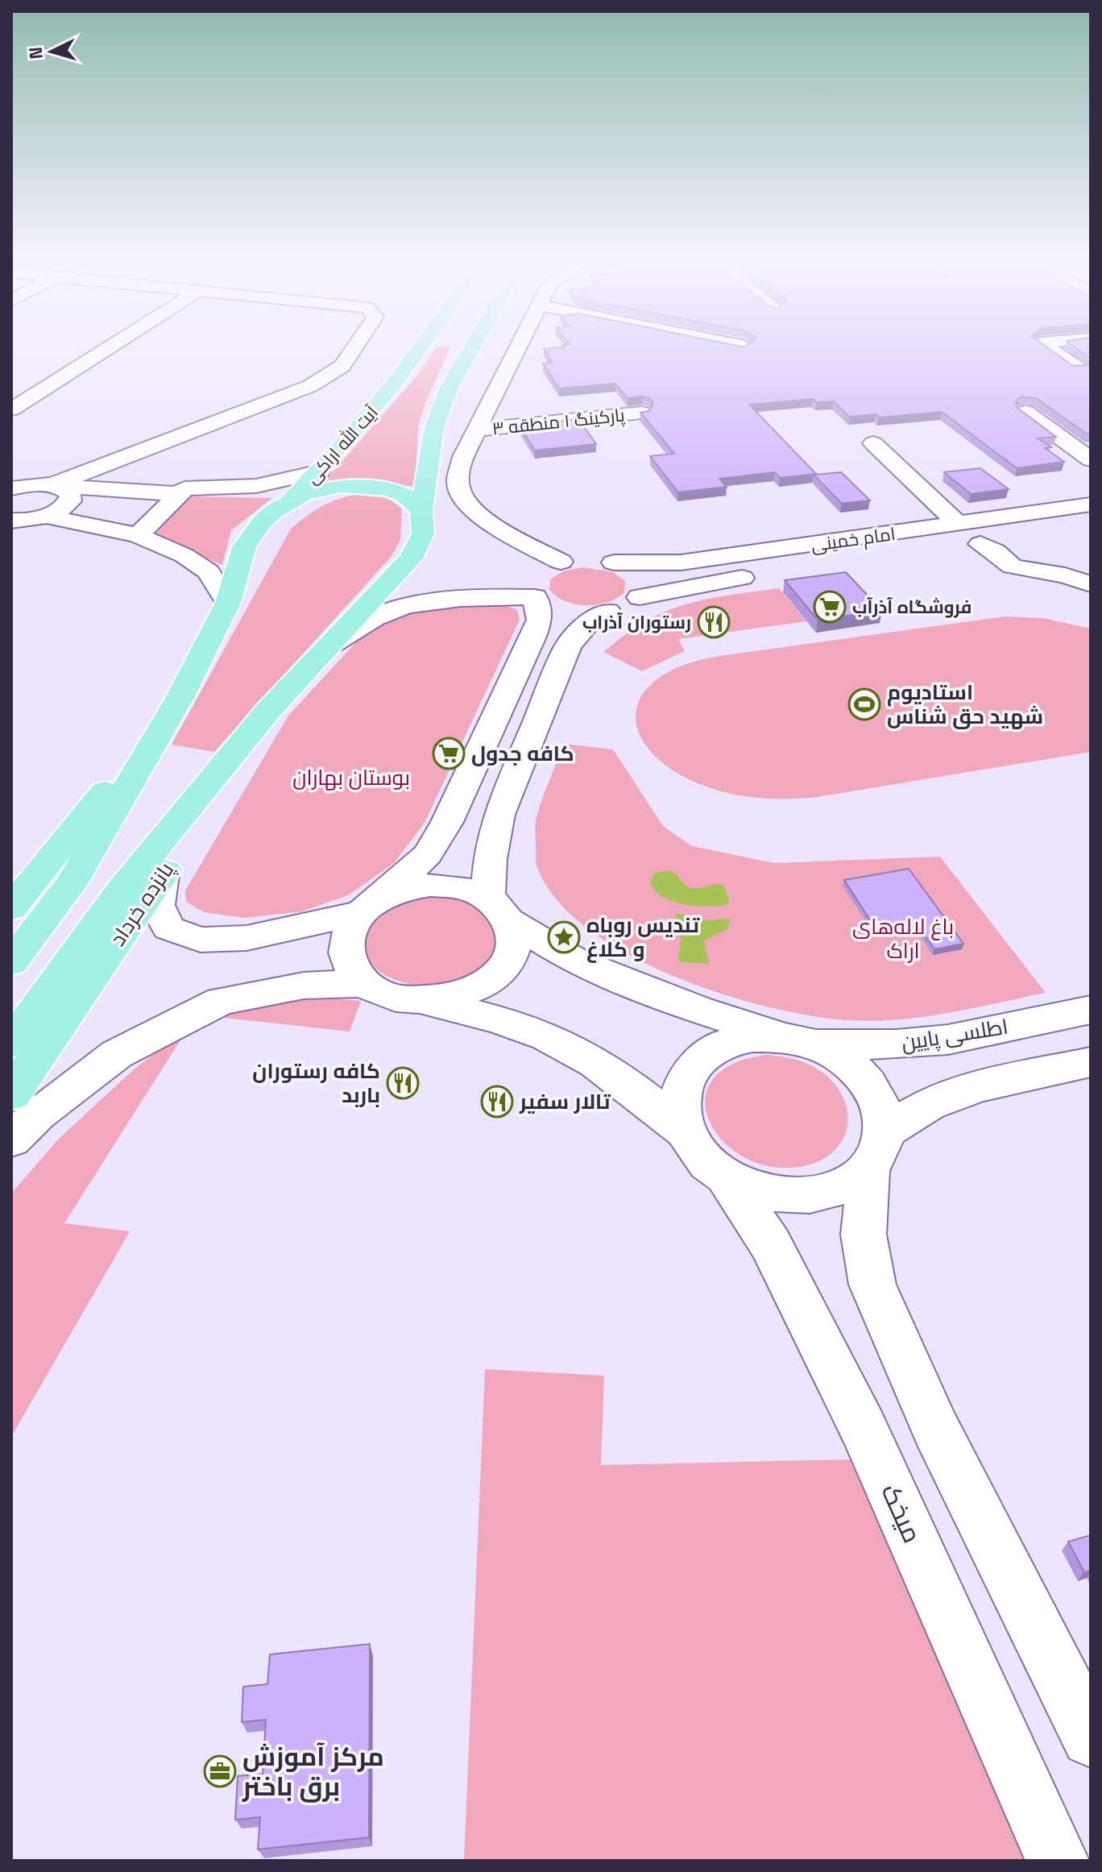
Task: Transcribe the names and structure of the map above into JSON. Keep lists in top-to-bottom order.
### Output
{
  "streets": {
    "main road": ["آیت الله اراکی", "پانزده خرداد"],
    "street": [
      "پارکینگ ۱ منطقه ۳",
      "امام خمینی",
      "اطلسی پایین",
      "میخک"
    ]
  },
  "crossings": [
    ["اطلسی پایین", "میخک"]
  ],
  "parks": ["بوستان بهاران", "باغ لاله‌های اراک"],
  "places": {
    "supermarket": ["فروشگاه آذرآب", "کافه جدول"],
    "restaurant": ["رستوران آذراب", "کافه رستوران باربد", "تالار سفیر"],
    "sports": ["استادیوم شهید حق شناس"],
    "place": ["تندیس روباه و کلاغ"],
    "office": ["مرکز آموزش برق باختر"]
  },
  "north": "left"
}
